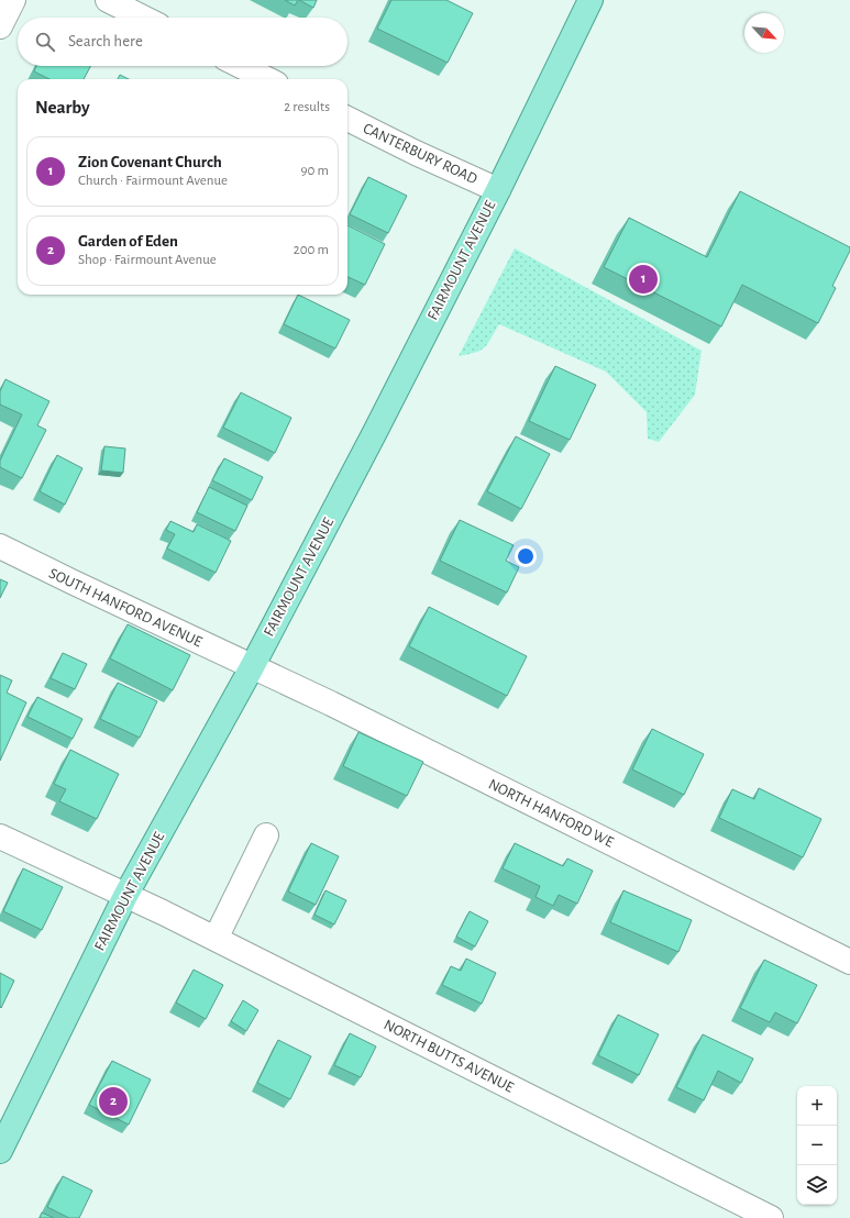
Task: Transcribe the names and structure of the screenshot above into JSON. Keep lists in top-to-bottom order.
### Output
{
  "streets": {
    "main road": ["FAIRMOUNT AVENUE"],
    "street": [
      "CANTERBURY ROAD",
      "SOUTH HANFORD AVENUE",
      "NORTH HANFORD WE",
      "NORTH BUTTS AVENUE"
    ]
  },
  "crossings": [
    ["CANTERBURY ROAD", "FAIRMOUNT AVENUE"],
    ["FAIRMOUNT AVENUE", "SOUTH HANFORD AVENUE"],
    ["FAIRMOUNT AVENUE", "NORTH HANFORD WE"],
    ["FAIRMOUNT AVENUE", "NORTH BUTTS AVENUE"],
    ["SOUTH HANFORD AVENUE", "NORTH HANFORD WE"]
  ],
  "north": "bottom right",
  "page": {
    "search": "Search here",
    "heading": ["Nearby", "2 results"],
    "list": [
      {
        "mark": "1",
        "name": "Zion Covenant Church",
        "note": "Church · Fairmount Avenue",
        "value": "90 m"
      },
      {
        "mark": "2",
        "name": "Garden of Eden",
        "note": "Shop · Fairmount Avenue",
        "value": "200 m"
      }
    ],
    "pins": ["1", "2"],
    "map_buttons": ["+", "−"]
  }
}
